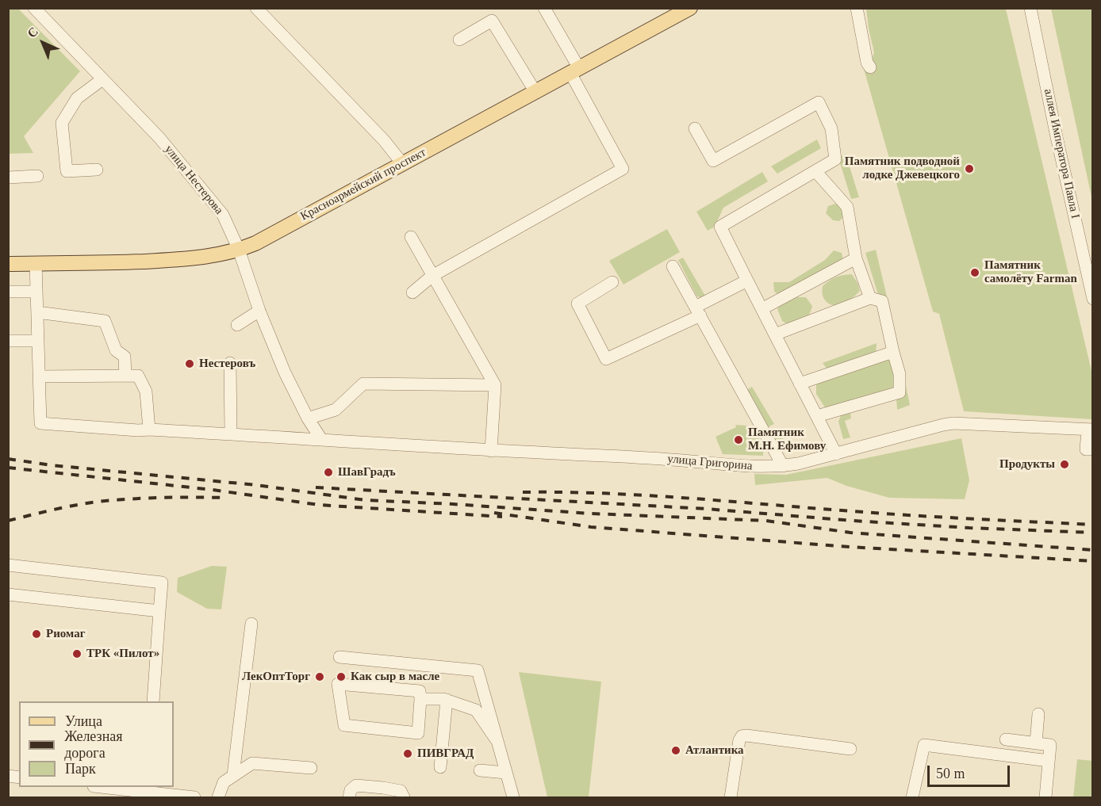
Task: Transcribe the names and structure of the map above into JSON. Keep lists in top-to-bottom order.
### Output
{
  "streets": {
    "main road": ["Красноармейский проспект"],
    "street": ["аллея Императора Павла I", "улица Нестерова", "улица Григорина"]
  },
  "crossings": [
    ["улица Нестерова", "Красноармейский проспект"],
    ["улица Нестерова", "улица Григорина"]
  ],
  "places": [
    "Памятник подводной лодке Джевецкого",
    "Памятник самолёту Farman",
    "Нестеровъ",
    "Памятник М.Н. Ефимову",
    "Продукты",
    "ШавГрадъ",
    "Риомаг",
    "ТРК «Пилот»",
    "ЛекОптТорг",
    "Как сыр в масле",
    "Атлантика",
    "ПИВГРАД"
  ],
  "legend": ["Улица", "Железная дорога", "Парк"],
  "scale_bar": "50 m",
  "north": "top left"
}
